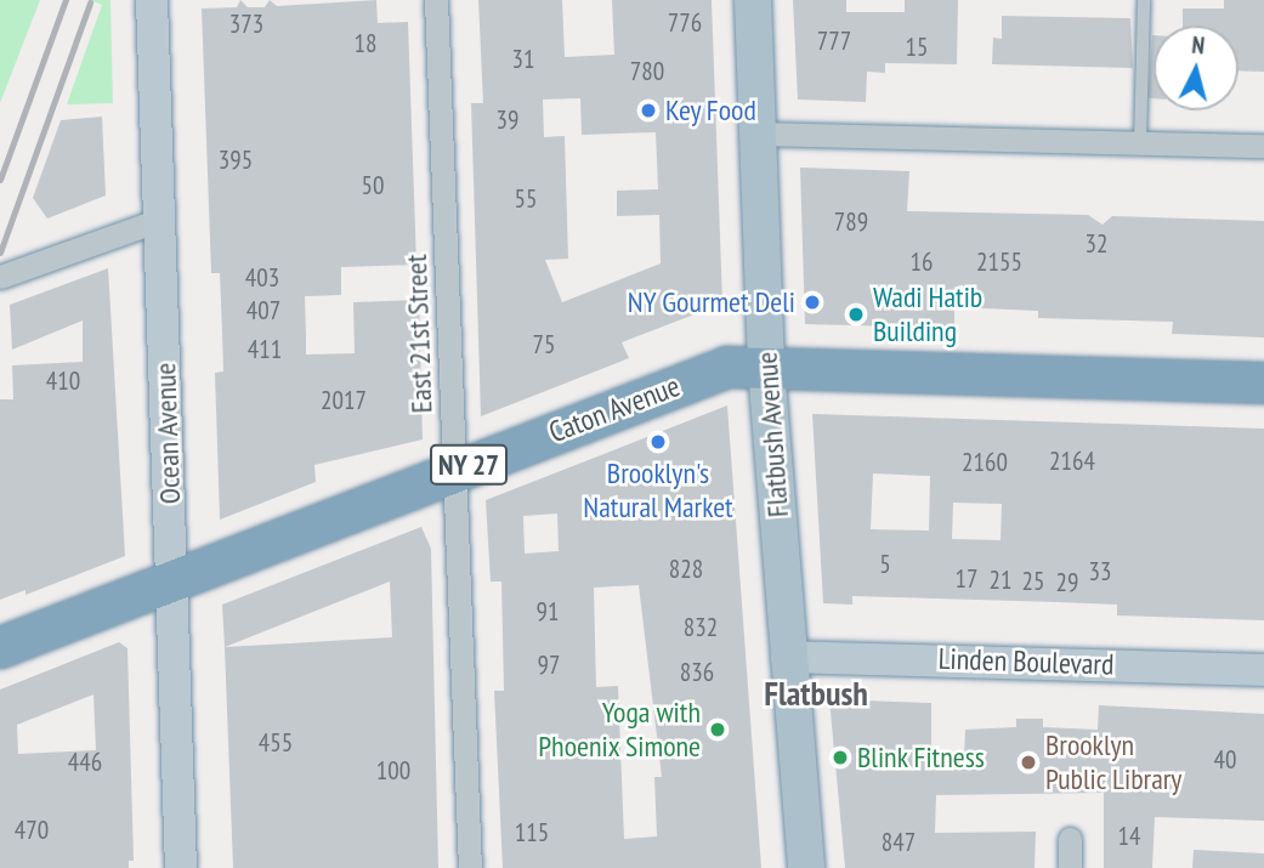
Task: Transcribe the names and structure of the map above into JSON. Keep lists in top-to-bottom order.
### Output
{
  "streets": {
    "highway": ["Caton Avenue", "NY 27"],
    "main road": ["Ocean Avenue", "Flatbush Avenue", "Linden Boulevard"],
    "street": ["East 21st Street"]
  },
  "crossings": [
    ["East 21st Street", "Caton Avenue"],
    ["Caton Avenue", "Ocean Avenue"],
    ["Caton Avenue", "Flatbush Avenue"],
    ["Flatbush Avenue", "Linden Boulevard"]
  ],
  "districts": ["Flatbush"],
  "places": [
    "Key Food",
    "NY Gourmet Deli",
    "Wadi Hatib Building",
    "Brooklyn's Natural Market",
    "Yoga with Phoenix Simone",
    "Blink Fitness",
    "Brooklyn Public Library"
  ],
  "house_numbers": [
    "776",
    "373",
    "777",
    "18",
    "15",
    "31",
    "780",
    "39",
    "395",
    "50",
    "55",
    "789",
    "32",
    "16",
    "2155",
    "403",
    "407",
    "75",
    "411",
    "410",
    "2017",
    "2164",
    "2160",
    "5",
    "828",
    "33",
    "17",
    "21",
    "25",
    "29",
    "91",
    "832",
    "97",
    "836",
    "455",
    "40",
    "446",
    "100",
    "470",
    "115",
    "14",
    "847"
  ],
  "north": "top"
}
